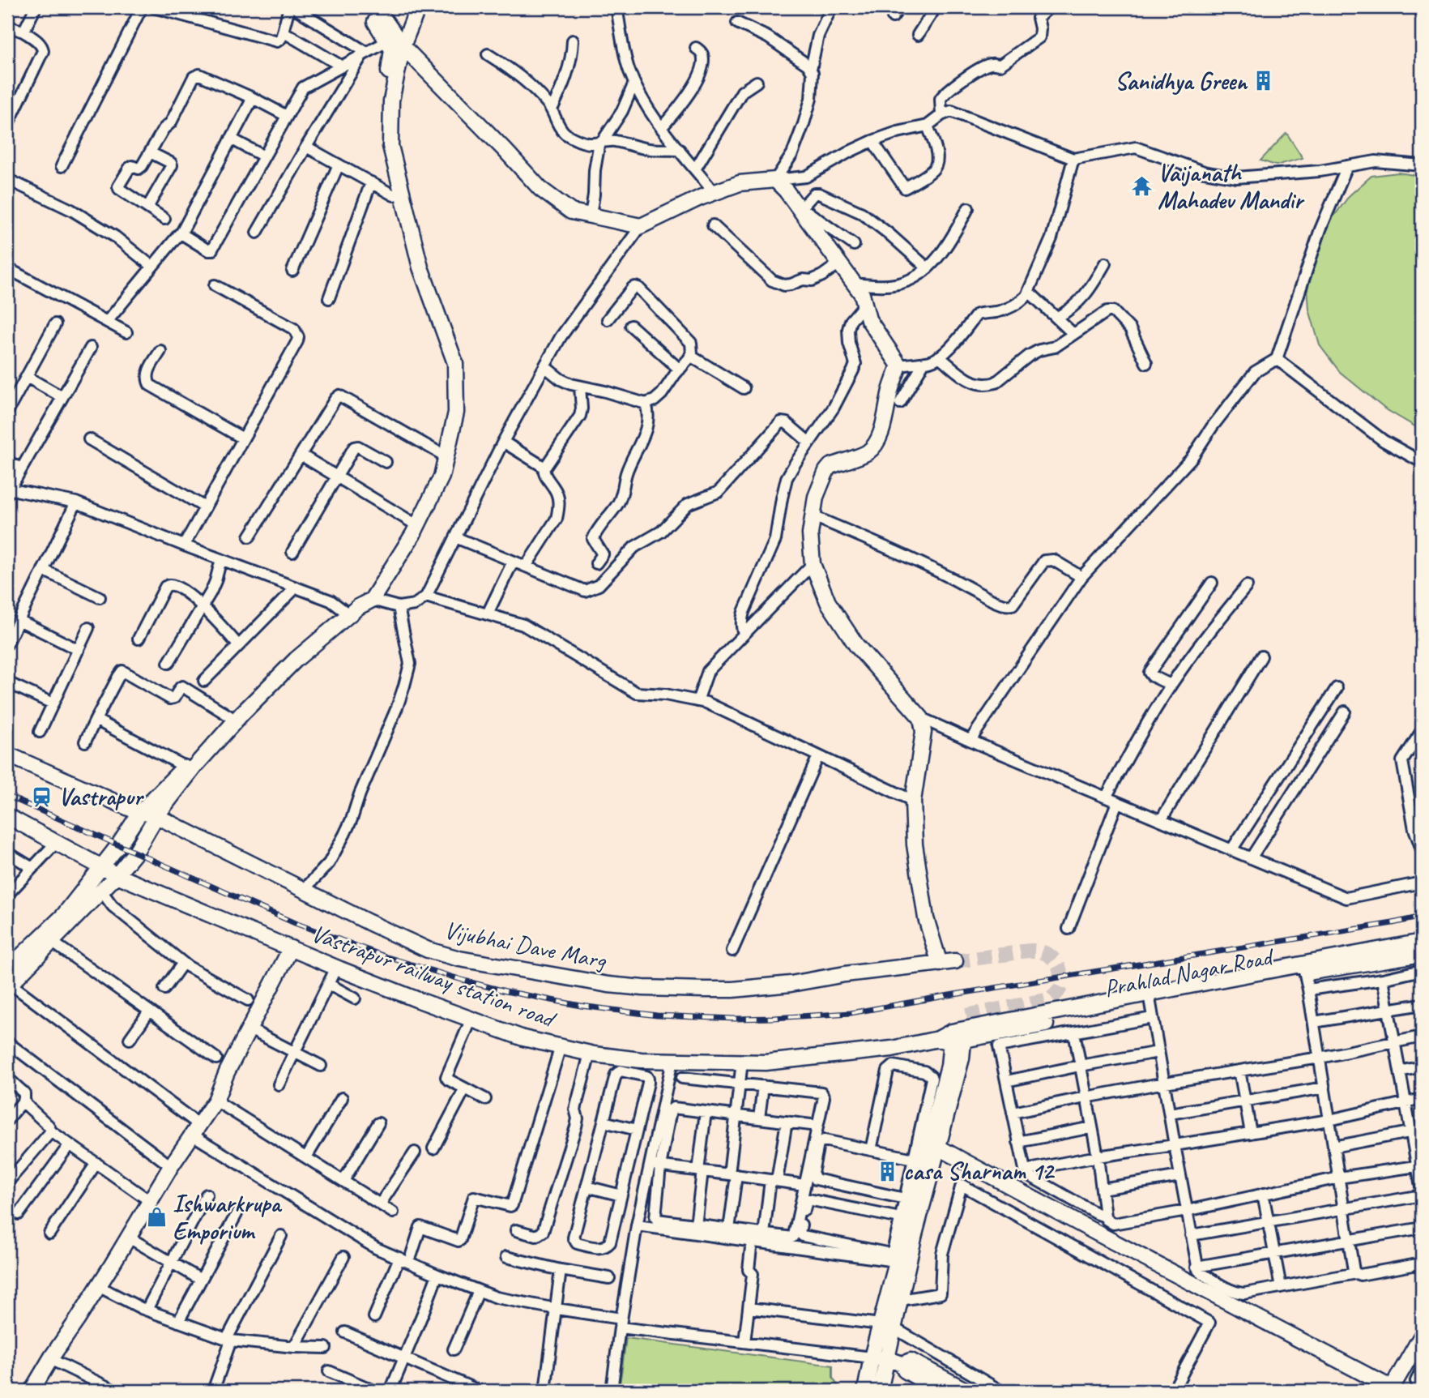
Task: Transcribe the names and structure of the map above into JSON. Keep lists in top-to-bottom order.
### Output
{
  "streets": {
    "street": ["Vijubhai Dave Marg", "Prahlad Nagar Road", "Vastrapur railway station road"]
  },
  "crossings": [
    ["Prahlad Nagar Road", "Vastrapur railway station road"]
  ],
  "places": {
    "building": ["Sanidhya Green", "casa Sharnam 12"],
    "temple": ["Vaijanath Mahadev Mandir"],
    "station": ["Vastrapur"],
    "shop": ["Ishwarkrupa Emporium"]
  }
}
